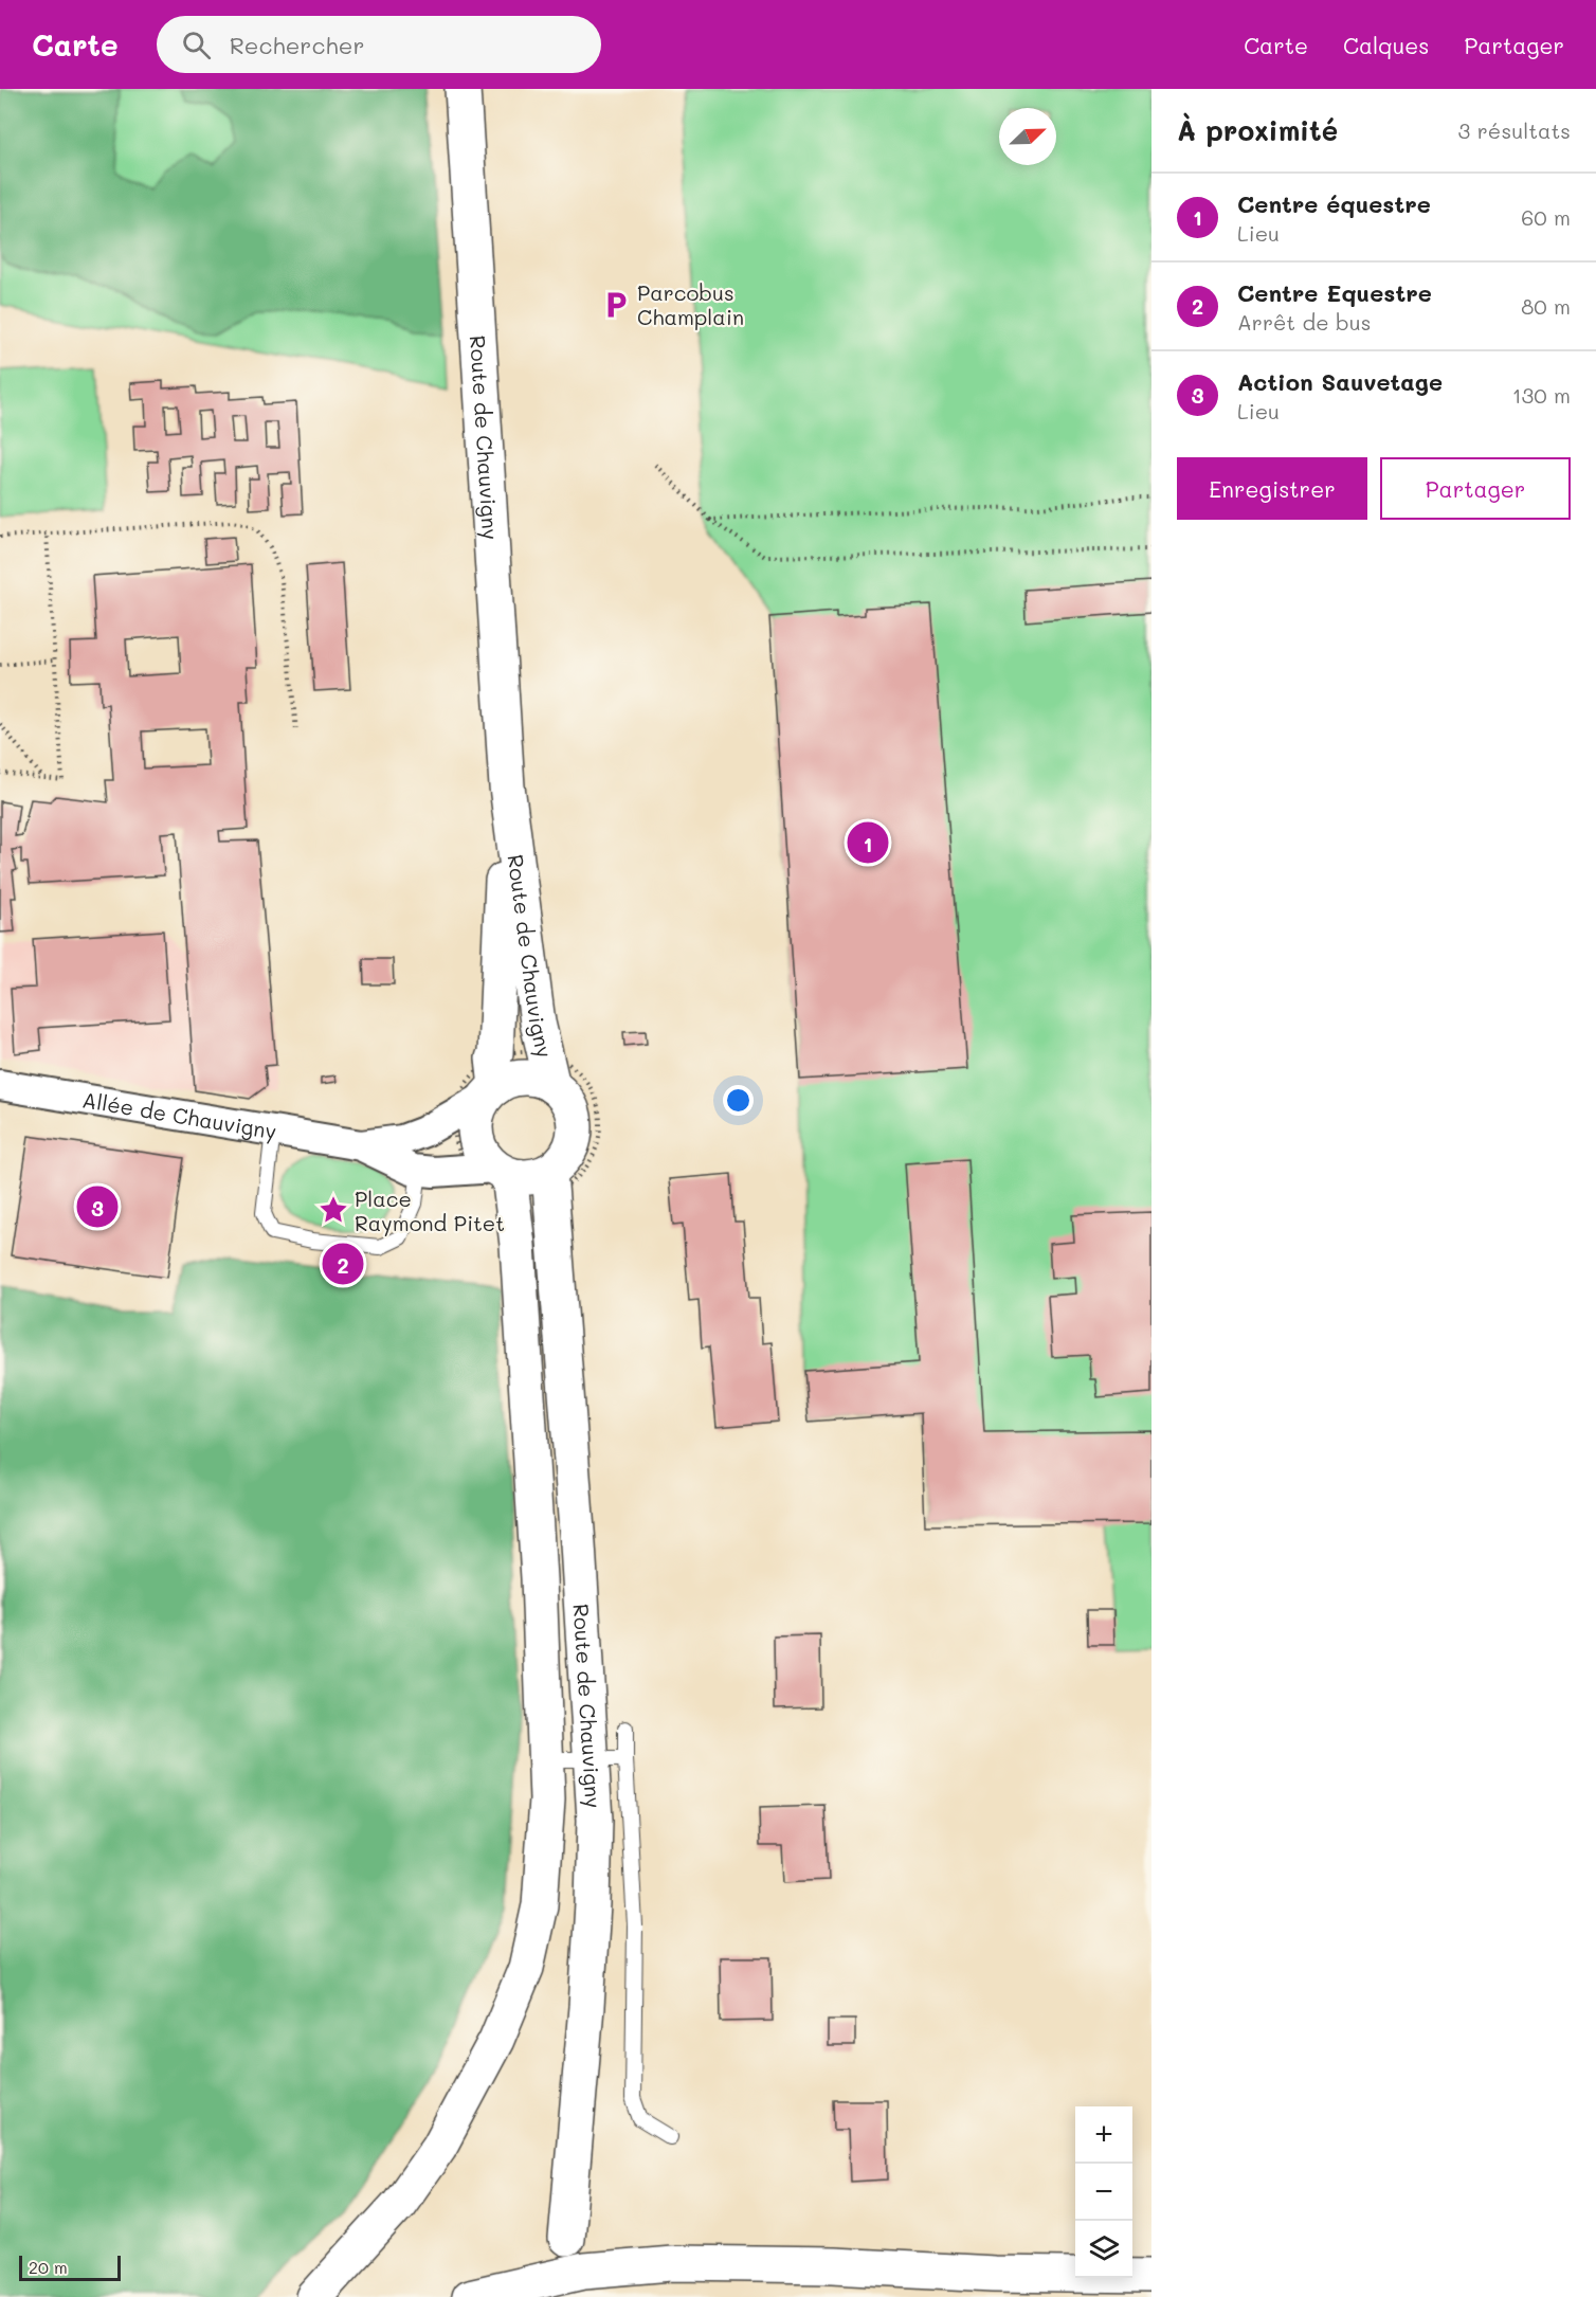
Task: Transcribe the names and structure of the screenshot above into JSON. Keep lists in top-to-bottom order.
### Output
{
  "streets": {
    "main road": ["Route de Chauvigny"],
    "street": ["Allée de Chauvigny"]
  },
  "crossings": [
    ["Route de Chauvigny", "Allée de Chauvigny"]
  ],
  "places": {
    "parking": ["Parcobus Champlain"],
    "place": ["Place Raymond Pitet"]
  },
  "scale_bar": "20 m",
  "north": "top right",
  "page": {
    "header": "Carte",
    "search": "Rechercher",
    "nav": ["Carte", "Calques", "Partager"],
    "heading": ["À proximité", "3 résultats"],
    "list": [
      {
        "mark": "1",
        "name": "Centre équestre",
        "note": "Lieu",
        "value": "60 m"
      },
      {
        "mark": "2",
        "name": "Centre Equestre",
        "note": "Arrêt de bus",
        "value": "80 m"
      },
      {
        "mark": "3",
        "name": "Action Sauvetage",
        "note": "Lieu",
        "value": "130 m"
      }
    ],
    "buttons": ["Enregistrer", "Partager"],
    "pins": ["1", "3", "2"],
    "map_buttons": ["+", "−"],
    "scale": "20 m"
  }
}
